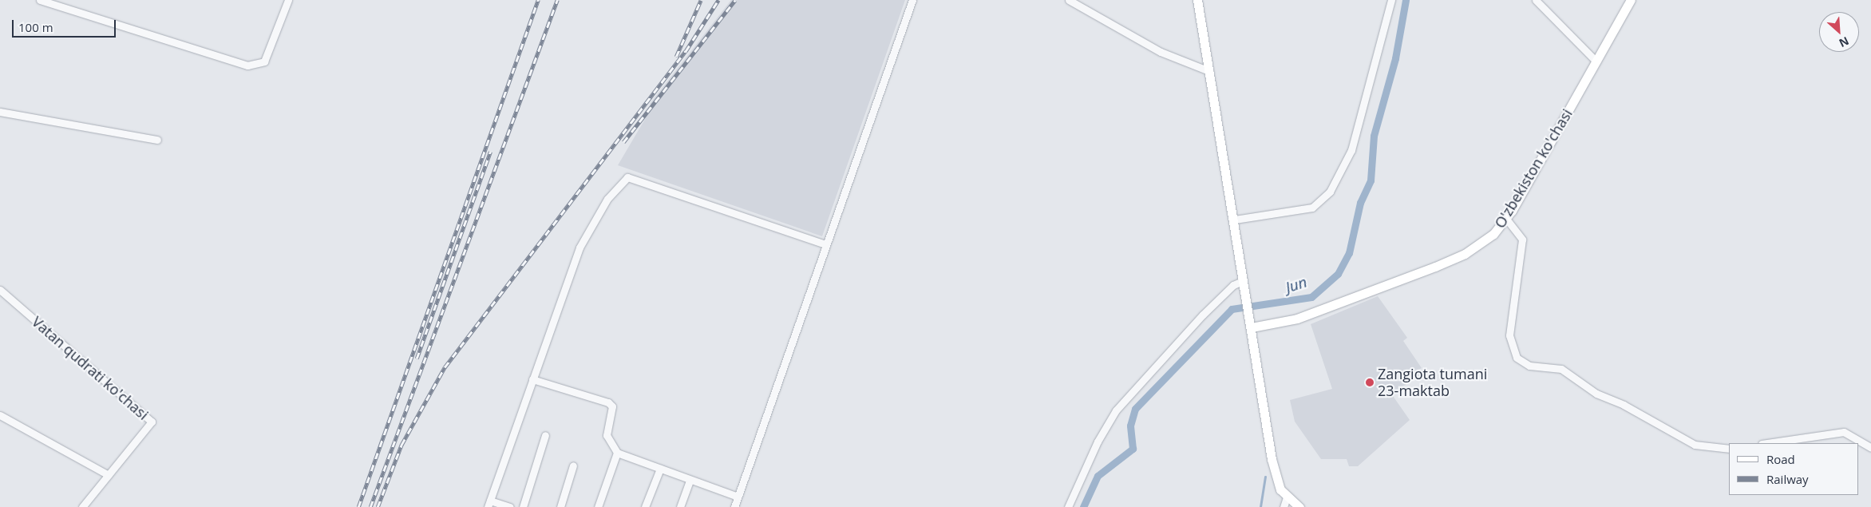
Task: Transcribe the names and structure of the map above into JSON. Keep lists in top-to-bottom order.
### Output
{
  "streets": {
    "main road": ["O'zbekiston ko'chasi"],
    "street": ["Vatan qudrati ko'chasi"]
  },
  "water": ["Jun"],
  "places": ["Zangiota tumani 23-maktab"],
  "legend": ["Road", "Railway"],
  "scale_bar": "100 m",
  "north": "bottom right"
}
